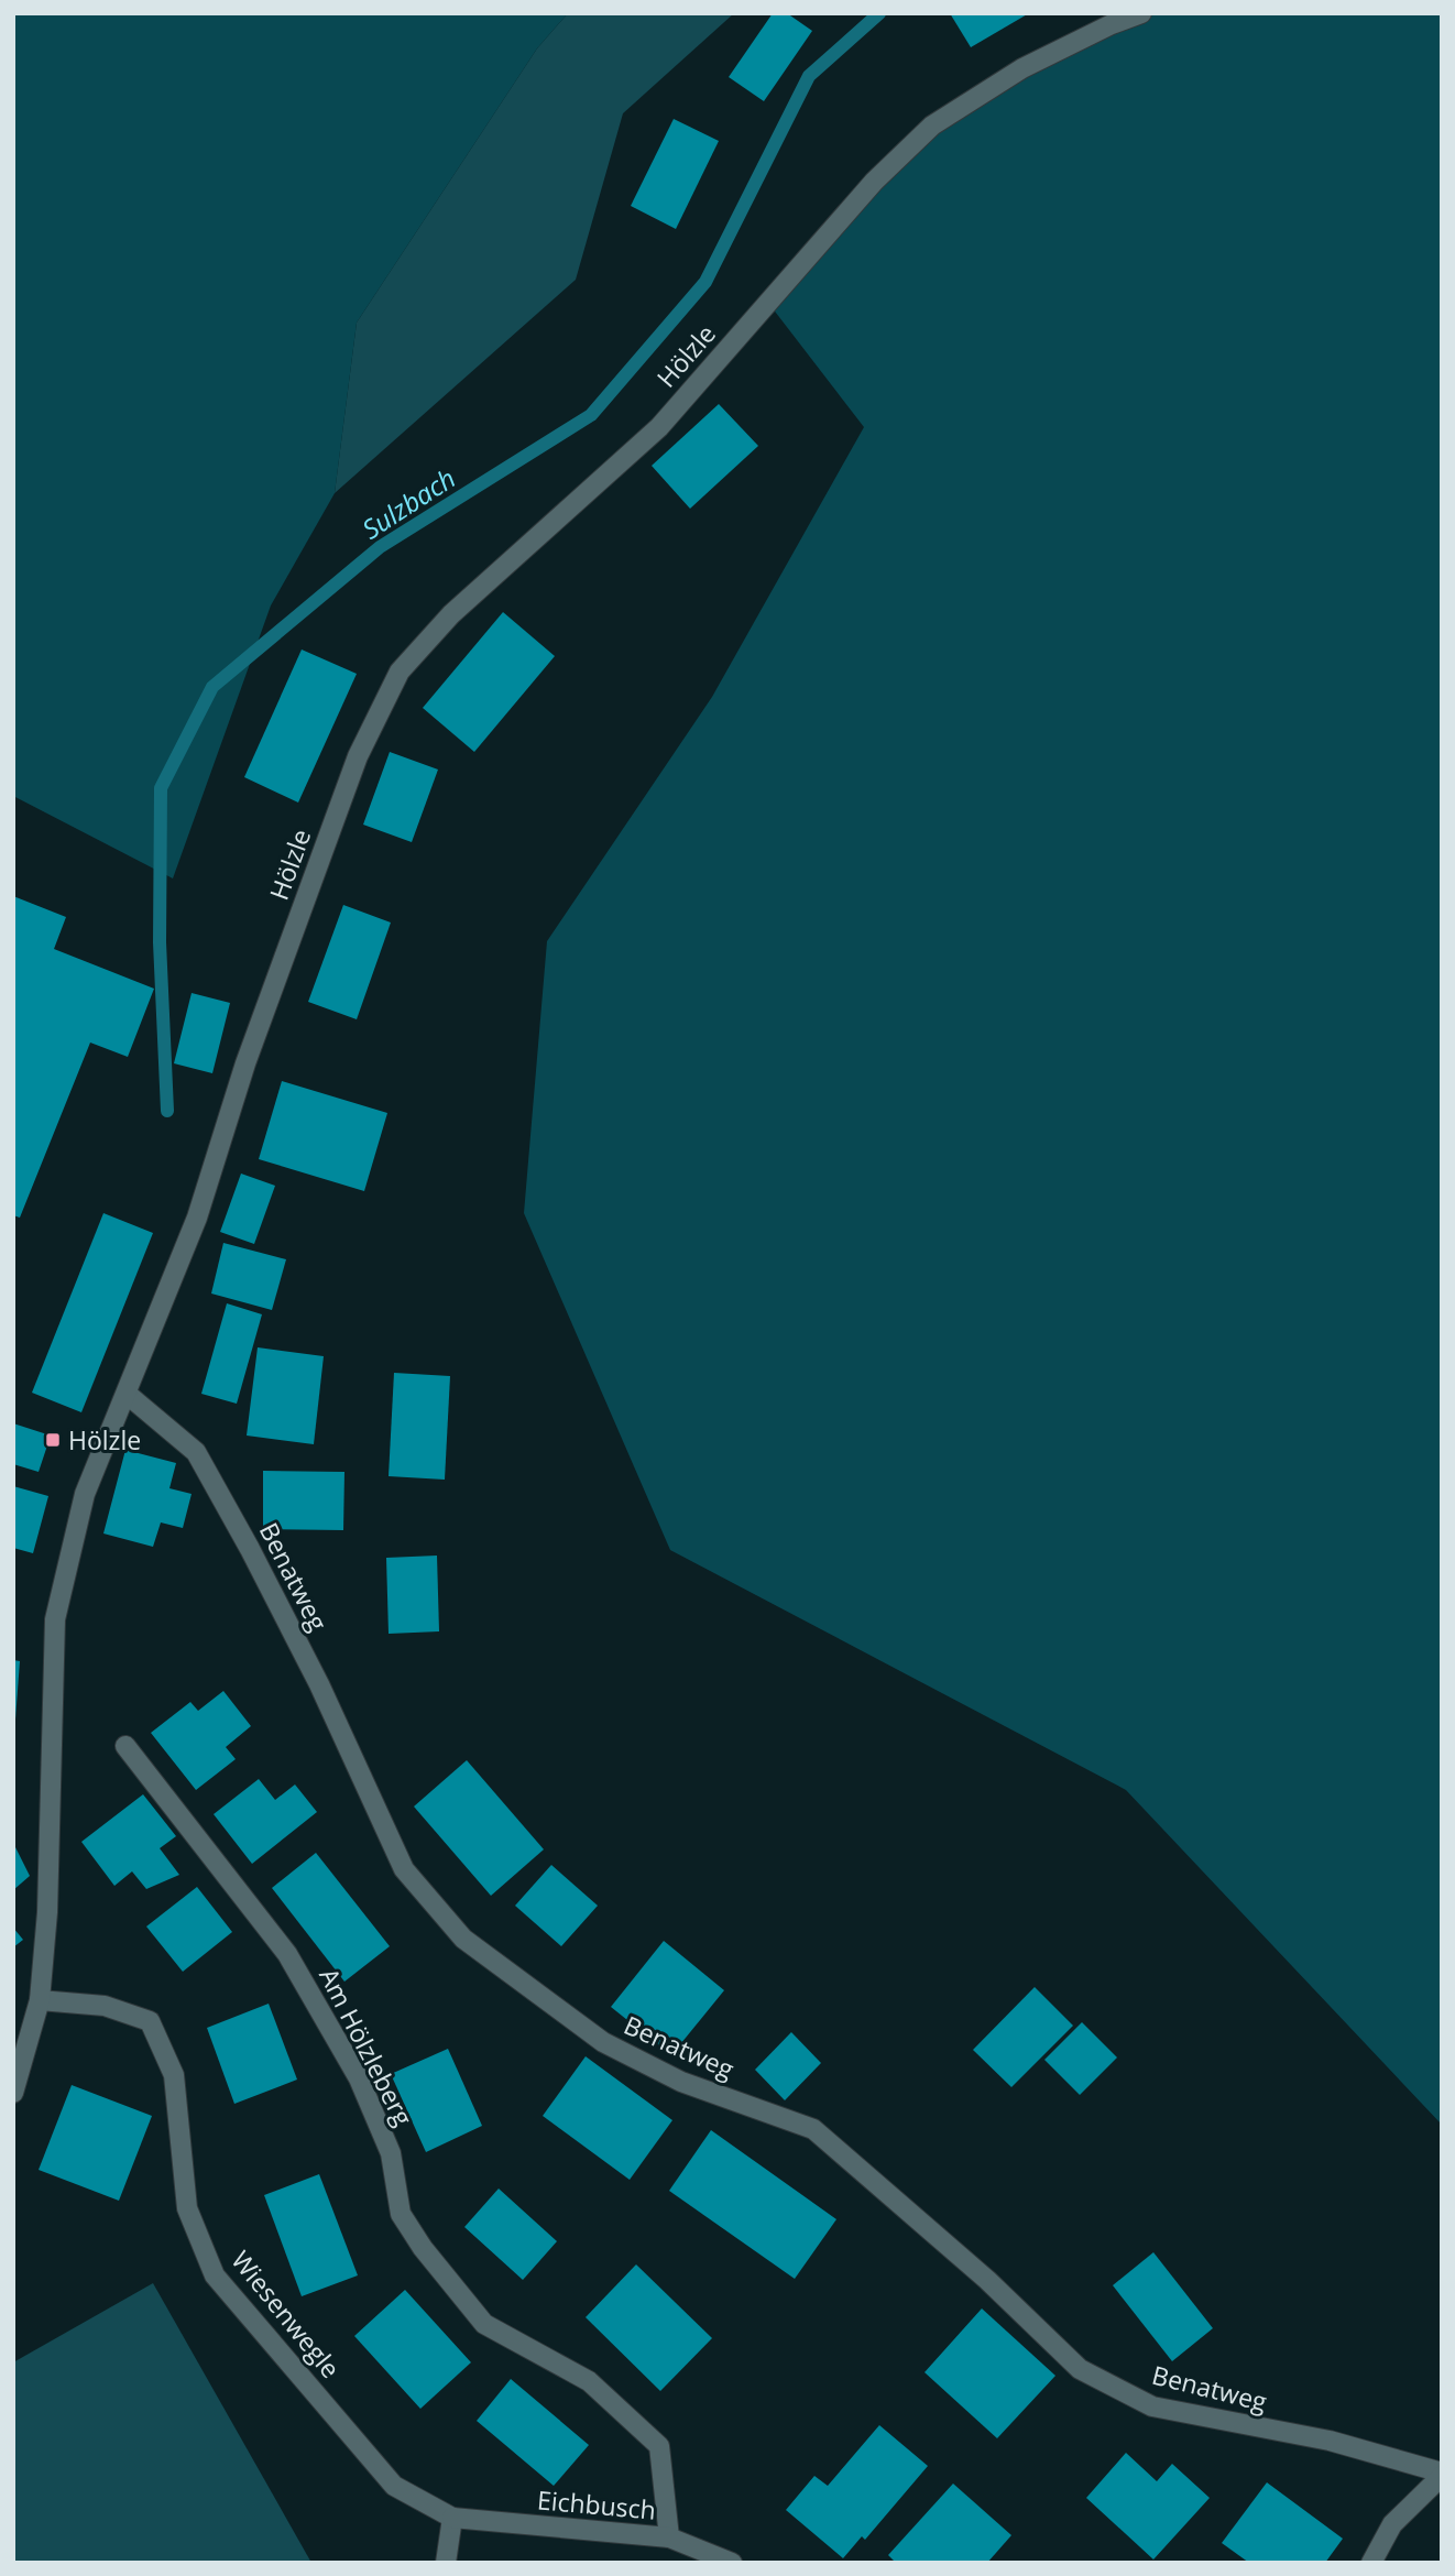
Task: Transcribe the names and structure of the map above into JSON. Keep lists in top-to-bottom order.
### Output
{
  "streets": {
    "street": [
      "Hölzle",
      "Benatweg",
      "Am Hölzleberg",
      "Wiesenwegle",
      "Eichbusch"
    ]
  },
  "crossings": [
    ["Hölzle", "Benatweg"],
    ["Hölzle", "Wiesenwegle"],
    ["Am Hölzleberg", "Eichbusch"],
    ["Wiesenwegle", "Eichbusch"]
  ],
  "water": ["Sulzbach"],
  "places": {
    "transit": ["Hölzle"]
  }
}
